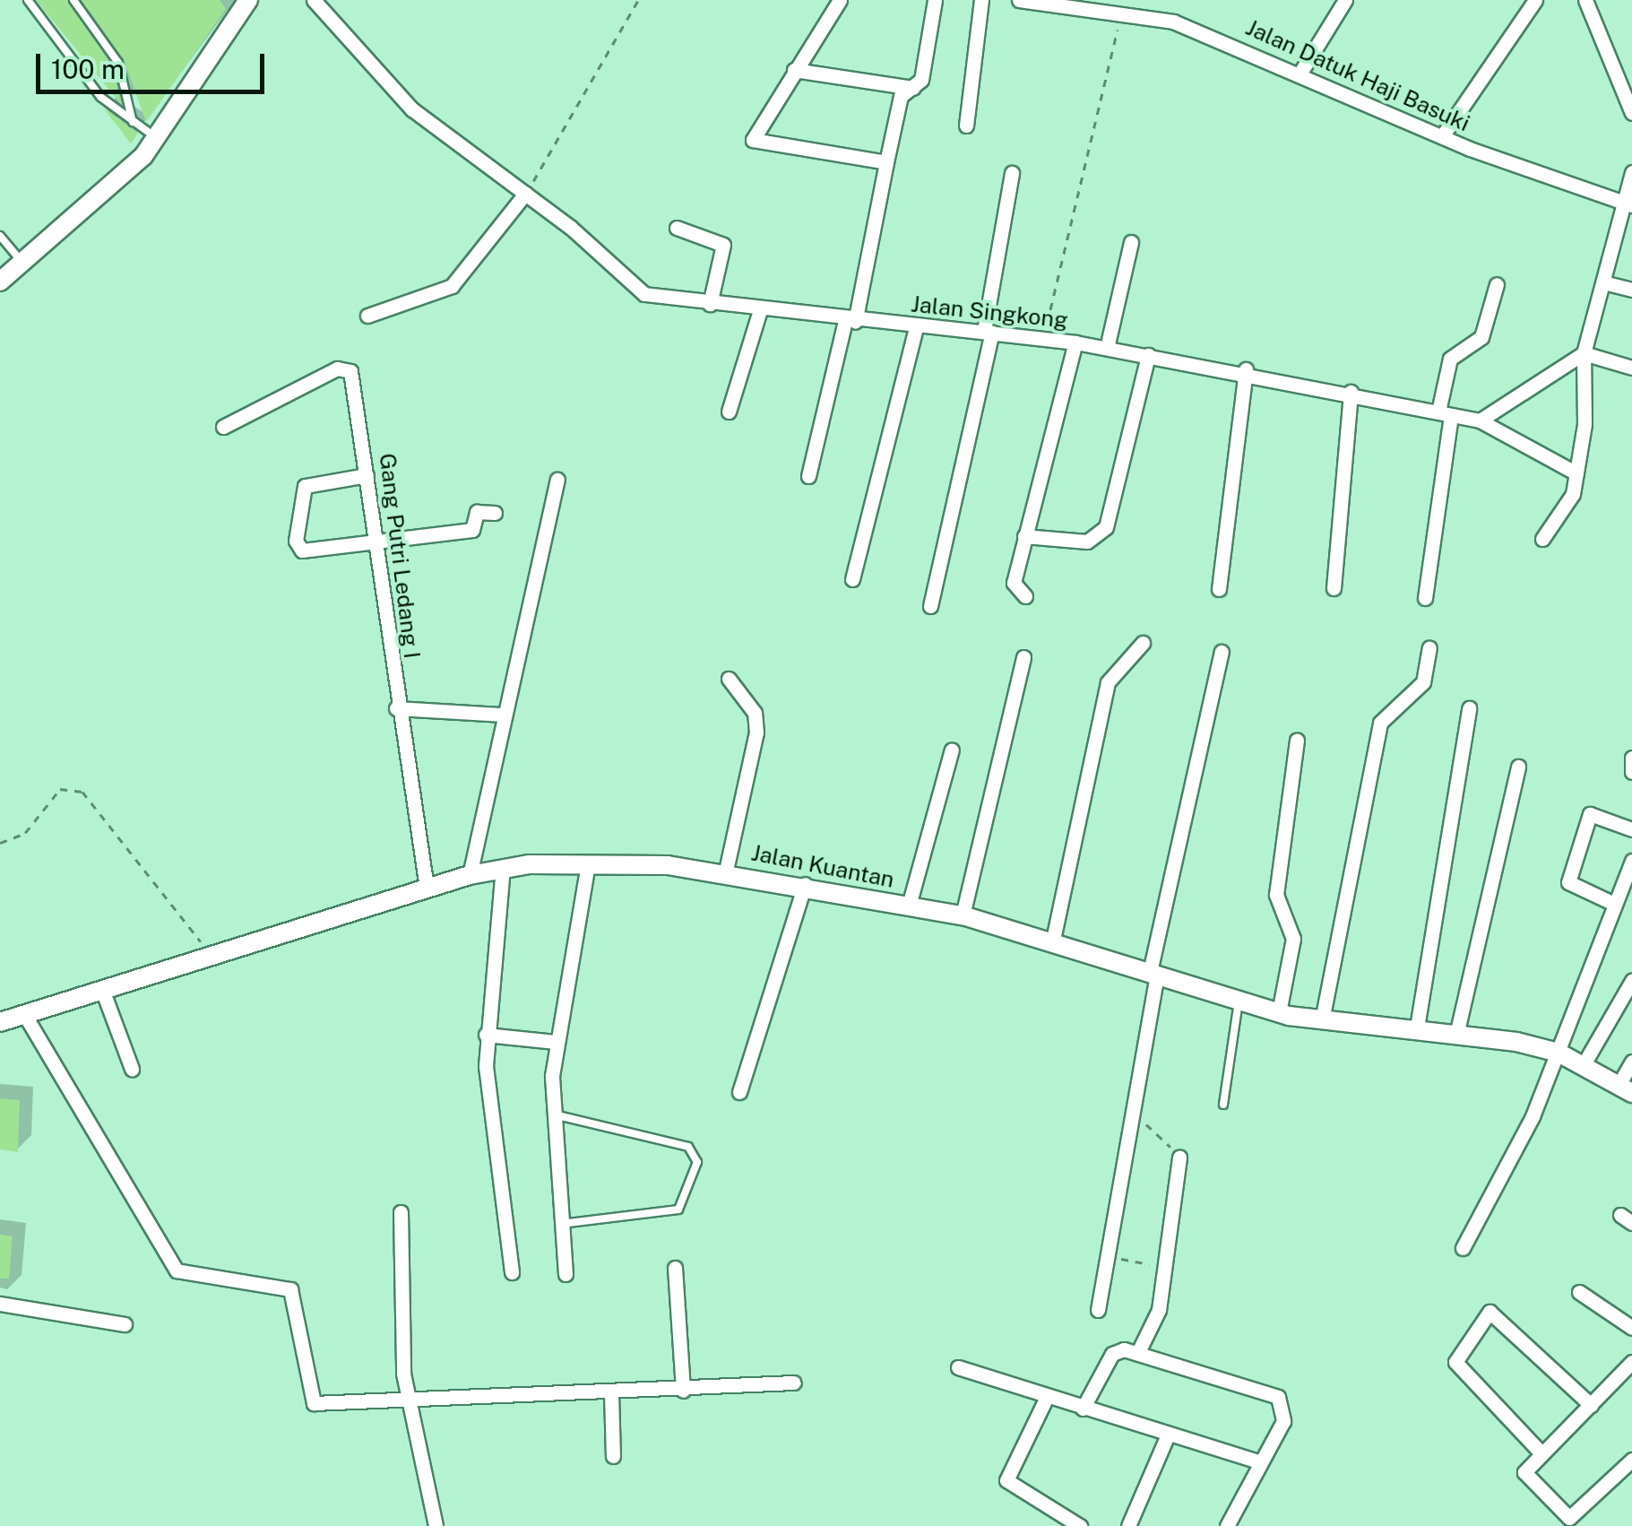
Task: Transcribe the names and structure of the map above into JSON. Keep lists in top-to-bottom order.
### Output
{
  "streets": {
    "street": [
      "Jalan Datuk Haji Basuki",
      "Jalan Singkong",
      "Gang Putri Ledang I",
      "Jalan Kuantan"
    ]
  },
  "crossings": [
    ["Gang Putri Ledang I", "Jalan Kuantan"]
  ],
  "scale_bar": "100 m"
}
